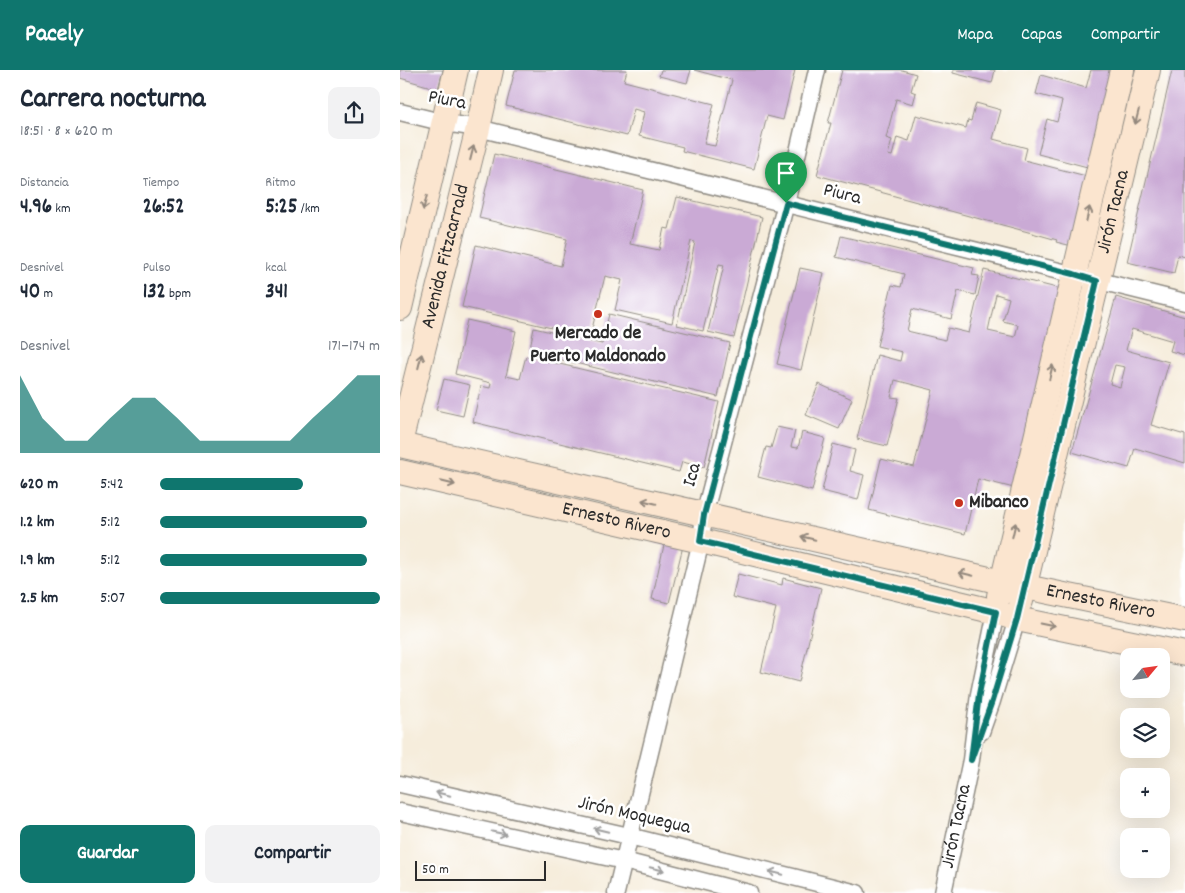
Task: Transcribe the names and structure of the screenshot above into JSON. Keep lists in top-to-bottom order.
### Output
{
  "streets": {
    "street": [
      "Piura",
      "Jirón Tacna",
      "Avenida Fitzcarrald",
      "Ica",
      "Ernesto Rivero",
      "Jirón Moquegua"
    ]
  },
  "crossings": [
    ["Piura", "Jirón Tacna"],
    ["Piura", "Avenida Fitzcarrald"],
    ["Piura", "Ica"],
    ["Jirón Tacna", "Ernesto Rivero"],
    ["Avenida Fitzcarrald", "Ernesto Rivero"],
    ["Ica", "Ernesto Rivero"],
    ["Ica", "Jirón Moquegua"]
  ],
  "places": ["Mercado de Puerto Maldonado", "Mibanco"],
  "scale_bar": "50 m",
  "north": "top right",
  "page": {
    "header": "Pacely",
    "nav": ["Mapa", "Capas", "Compartir"],
    "heading": ["Carrera nocturna", "18:51 · 8 × 620 m"],
    "stats": [
      ["Distancia", "4.96 km"],
      ["Tiempo", "26:52"],
      ["Ritmo", "5:25 /km"],
      ["Desnivel", "40 m"],
      ["Pulso", "132 bpm"],
      ["kcal", "341"]
    ],
    "chart": ["Desnivel", "171–174 m"],
    "list": [
      {
        "name": "620 m",
        "note": "5:42"
      },
      {
        "name": "1.2 km",
        "note": "5:12"
      },
      {
        "name": "1.9 km",
        "note": "5:12"
      },
      {
        "name": "2.5 km",
        "note": "5:07"
      }
    ],
    "map_buttons": ["+", "−"],
    "buttons": ["Guardar", "Compartir"],
    "scale": "50 m"
  }
}
